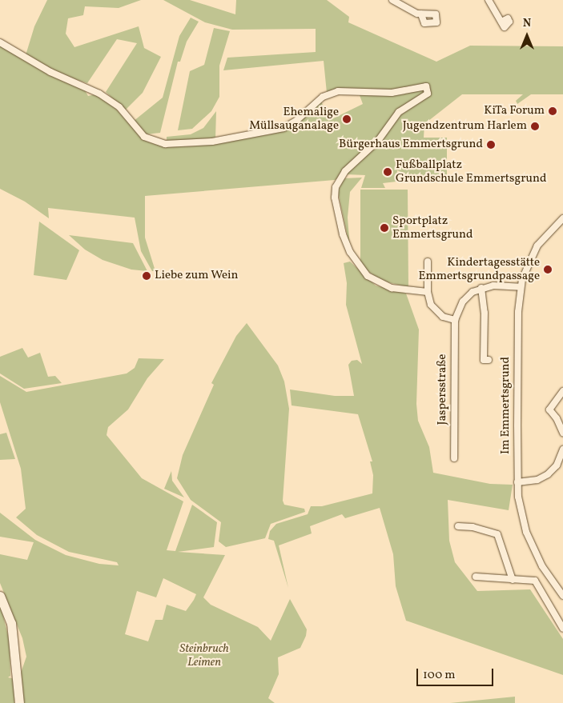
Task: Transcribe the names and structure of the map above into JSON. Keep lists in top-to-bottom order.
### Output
{
  "streets": {
    "street": ["Jaspersstraße", "Im Emmertsgrund"]
  },
  "crossings": [
    ["Jaspersstraße", "Im Emmertsgrund"]
  ],
  "parks": ["Steinbruch Leimen"],
  "places": [
    "KiTa Forum",
    "Ehemalige Müllsauganalage",
    "Jugendzentrum Harlem",
    "Bürgerhaus Emmertsgrund",
    "Fußballplatz Grundschule Emmertsgrund",
    "Sportplatz Emmertsgrund",
    "Kindertagesstätte Emmertsgrundpassage",
    "Liebe zum Wein"
  ],
  "scale_bar": "100 m",
  "north": "top"
}
